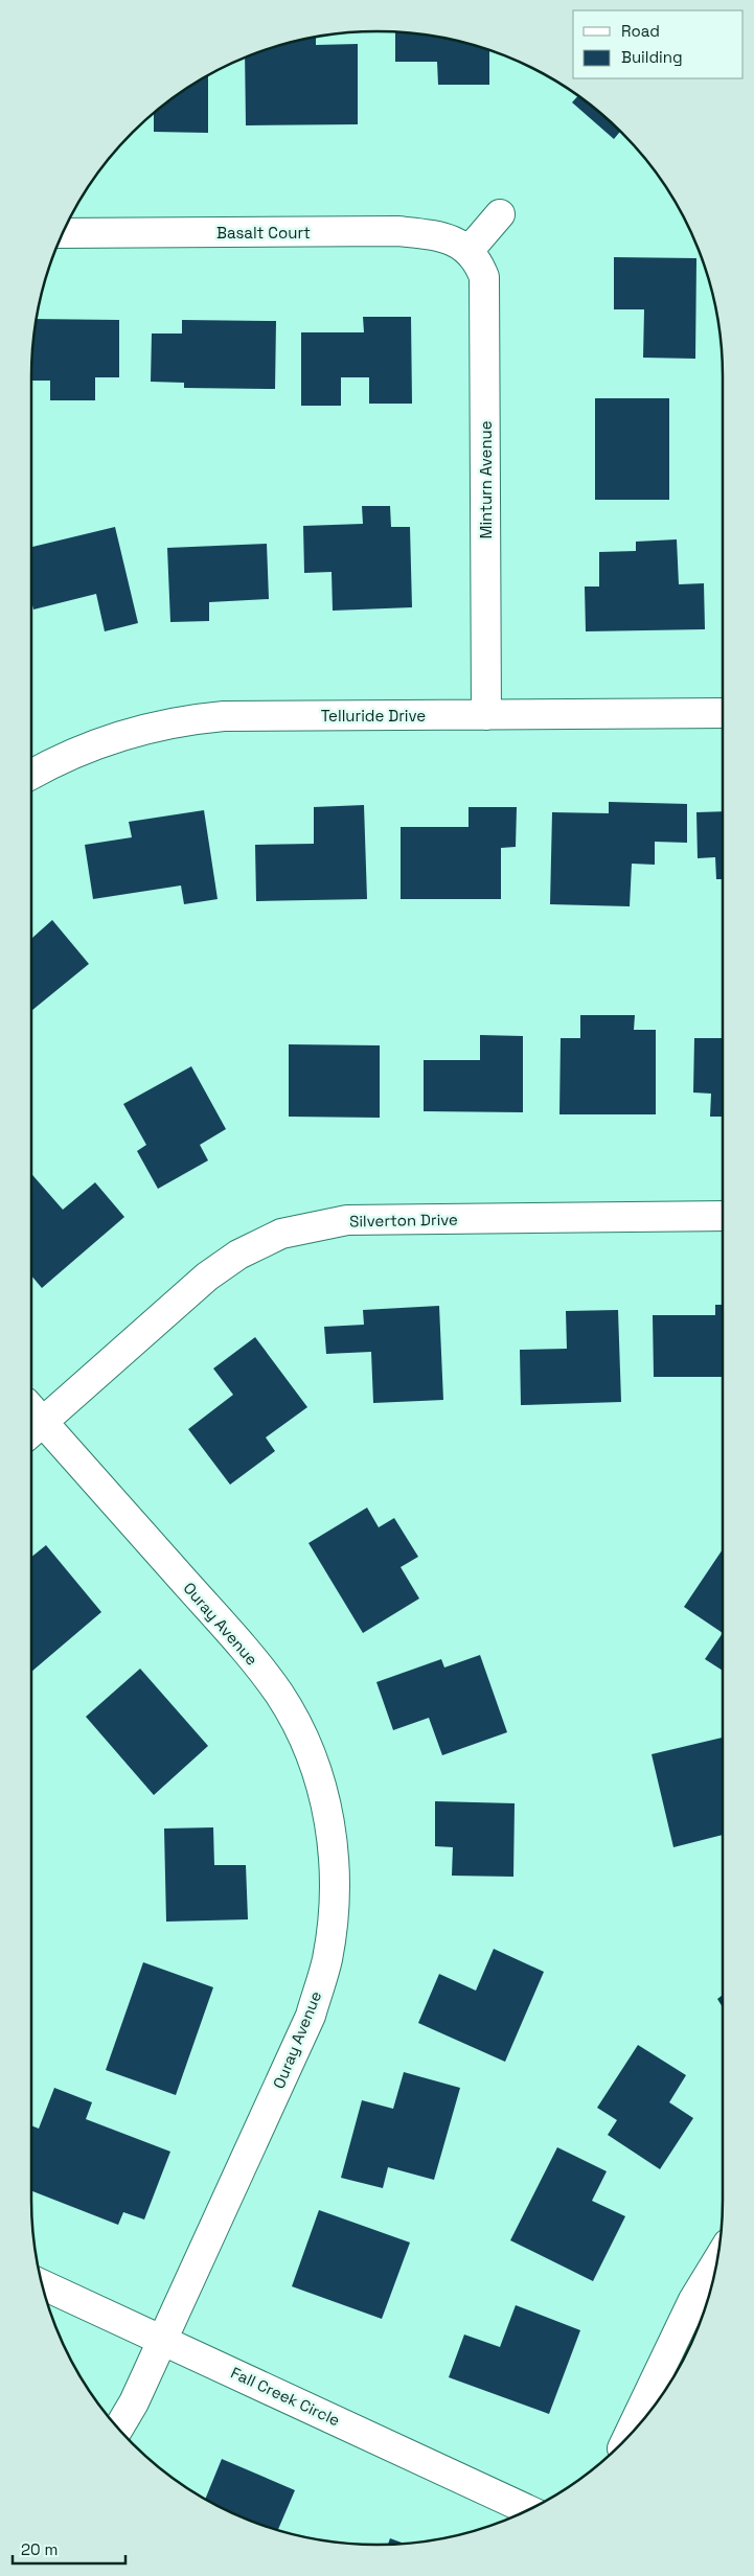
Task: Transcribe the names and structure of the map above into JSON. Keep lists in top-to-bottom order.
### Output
{
  "streets": {
    "street": [
      "Basalt Court",
      "Minturn Avenue",
      "Telluride Drive",
      "Silverton Drive",
      "Ouray Avenue",
      "Fall Creek Circle"
    ]
  },
  "crossings": [
    ["Basalt Court", "Minturn Avenue"],
    ["Minturn Avenue", "Telluride Drive"],
    ["Silverton Drive", "Ouray Avenue"],
    ["Ouray Avenue", "Fall Creek Circle"]
  ],
  "legend": ["Road", "Building"],
  "scale_bar": "20 m"
}
